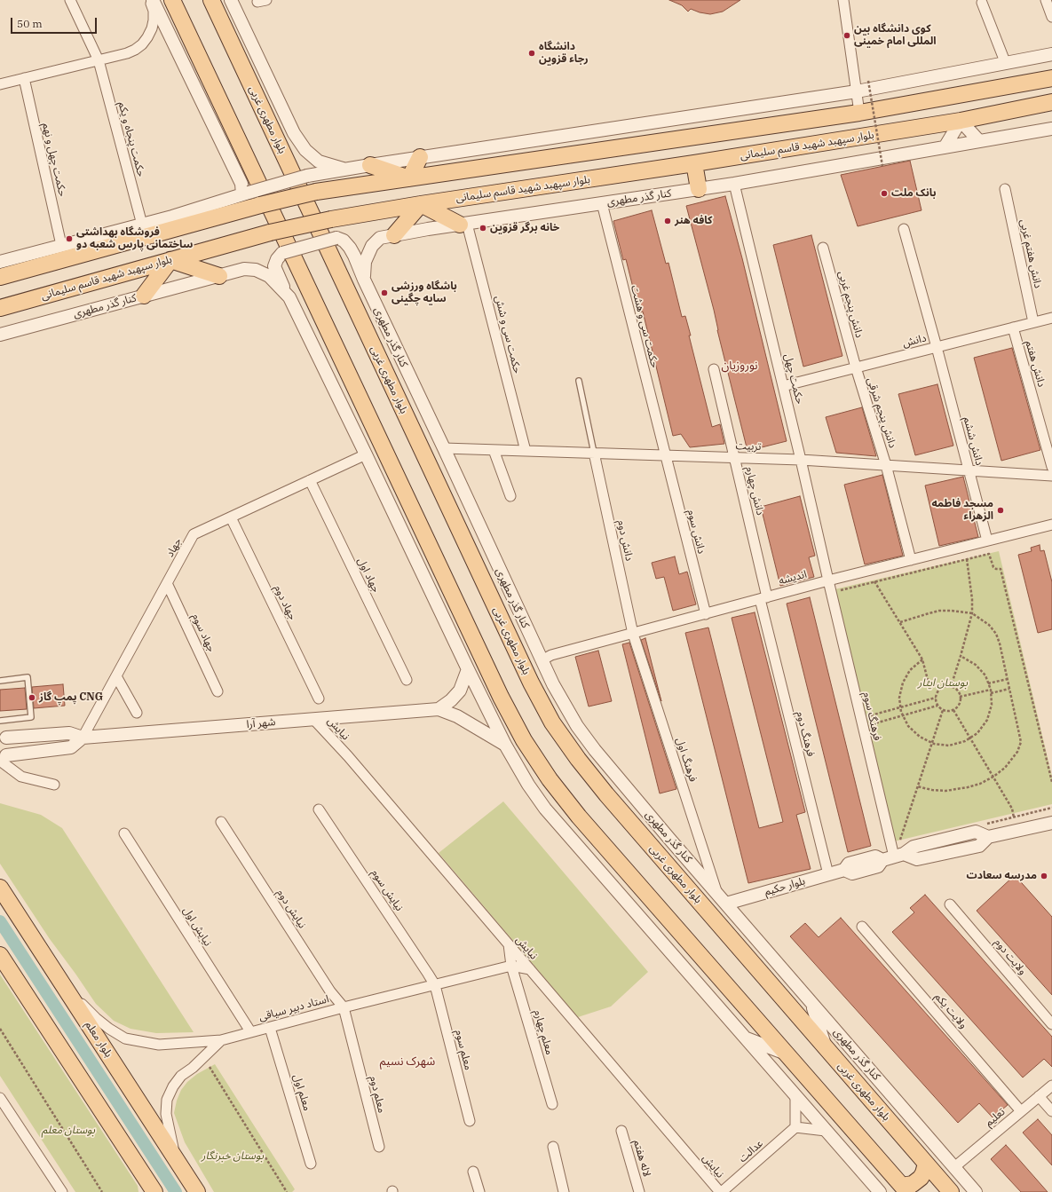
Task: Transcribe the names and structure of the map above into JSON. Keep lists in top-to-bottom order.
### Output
{
  "streets": {
    "main road": ["بلوار مطهری غربی", "بلوار سپهبد شهید قاسم سلیمانی", "بلوار معلم"],
    "street": [
      "حکمت پنجاه و یکم",
      "حکمت چهل و نهم",
      "کنار گذر مطهری",
      "دانش هفتم غربی",
      "دانش پنجم غربی",
      "حکمت سی و هشت",
      "حکمت سی و شش",
      "دانش",
      "دانش هفتم",
      "حکمت چهل",
      "دانش پنجم شرقی",
      "دانش ششم",
      "تربیت",
      "دانش چهارم",
      "دانش سوم",
      "دانش دوم",
      "جهاد",
      "جهاد اول",
      "اندیشه",
      "جهاد دوم",
      "جهاد سوم",
      "فرهنگ سوم",
      "شهر آرا",
      "نيايش",
      "فرهنگ دوم",
      "فرهنگ اول",
      "بلوار حکیم",
      "نیایش سوم",
      "نیایش دوم",
      "نیایش اول",
      "ولایت دوم",
      "استاد دبیر سیاقی",
      "ولایت یکم",
      "معلم چهارم",
      "معلم سوم",
      "معلم اول",
      "معلم دوم",
      "تعلیم",
      "عدالت",
      "لاله هفتم"
    ]
  },
  "crossings": [
    ["کنار گذر مطهری", "حکمت سی و هشت"],
    ["کنار گذر مطهری", "حکمت سی و شش"],
    ["کنار گذر مطهری", "حکمت چهل"],
    ["کنار گذر مطهری", "تربیت"],
    ["کنار گذر مطهری", "جهاد"],
    ["کنار گذر مطهری", "اندیشه"],
    ["کنار گذر مطهری", "فرهنگ اول"],
    ["کنار گذر مطهری", "بلوار حکیم"],
    ["کنار گذر مطهری", "تعلیم"],
    ["دانش هفتم غربی", "دانش"],
    ["دانش پنجم غربی", "دانش"],
    ["دانش پنجم غربی", "دانش پنجم شرقی"],
    ["حکمت سی و هشت", "تربیت"],
    ["حکمت سی و هشت", "دانش سوم"],
    ["حکمت سی و شش", "تربیت"],
    ["دانش", "دانش هفتم"],
    ["دانش", "حکمت چهل"],
    ["دانش", "دانش پنجم شرقی"],
    ["دانش", "دانش ششم"],
    ["حکمت چهل", "تربیت"],
    ["حکمت چهل", "اندیشه"],
    ["حکمت چهل", "فرهنگ سوم"],
    ["دانش پنجم شرقی", "تربیت"],
    ["دانش پنجم شرقی", "اندیشه"],
    ["دانش ششم", "تربیت"],
    ["دانش ششم", "اندیشه"],
    ["تربیت", "دانش چهارم"],
    ["تربیت", "دانش سوم"],
    ["تربیت", "دانش دوم"],
    ["دانش چهارم", "اندیشه"],
    ["دانش چهارم", "فرهنگ دوم"],
    ["دانش سوم", "اندیشه"],
    ["دانش دوم", "اندیشه"],
    ["دانش دوم", "فرهنگ اول"],
    ["جهاد", "جهاد اول"],
    ["جهاد", "جهاد دوم"],
    ["جهاد", "جهاد سوم"],
    ["جهاد", "شهر آرا"],
    ["اندیشه", "فرهنگ سوم"],
    ["اندیشه", "فرهنگ دوم"],
    ["اندیشه", "فرهنگ اول"],
    ["فرهنگ سوم", "بلوار حکیم"],
    ["شهر آرا", "نيايش"],
    ["نيايش", "معلم چهارم"],
    ["نيايش", "عدالت"],
    ["فرهنگ دوم", "بلوار حکیم"],
    ["نیایش سوم", "استاد دبیر سیاقی"],
    ["نیایش سوم", "معلم سوم"],
    ["نیایش دوم", "استاد دبیر سیاقی"],
    ["نیایش دوم", "معلم دوم"],
    ["نیایش اول", "استاد دبیر سیاقی"],
    ["استاد دبیر سیاقی", "معلم چهارم"],
    ["استاد دبیر سیاقی", "بلوار معلم"],
    ["استاد دبیر سیاقی", "معلم سوم"],
    ["استاد دبیر سیاقی", "معلم اول"],
    ["استاد دبیر سیاقی", "معلم دوم"],
    ["ولایت یکم", "تعلیم"]
  ],
  "districts": ["نوروزیان", "شهرک نسیم"],
  "parks": ["بوستان ایثار", "بوستان معلم", "بوستان خبرنگار"],
  "places": [
    "کوی دانشگاه بین المللی امام خمینی",
    "دانشگاه رجاء قزوین",
    "بانک ملت",
    "کافه هنر",
    "خانه برگر قزوین",
    "فروشگاه بهداشتی ساختمانی پارس شعبه دو",
    "باشگاه ورزشى سايه چگينى",
    "مسجد فاطمه الزهراء",
    "پمپ گاز CNG",
    "مدرسه سعادت"
  ],
  "scale_bar": "50 m"
}
